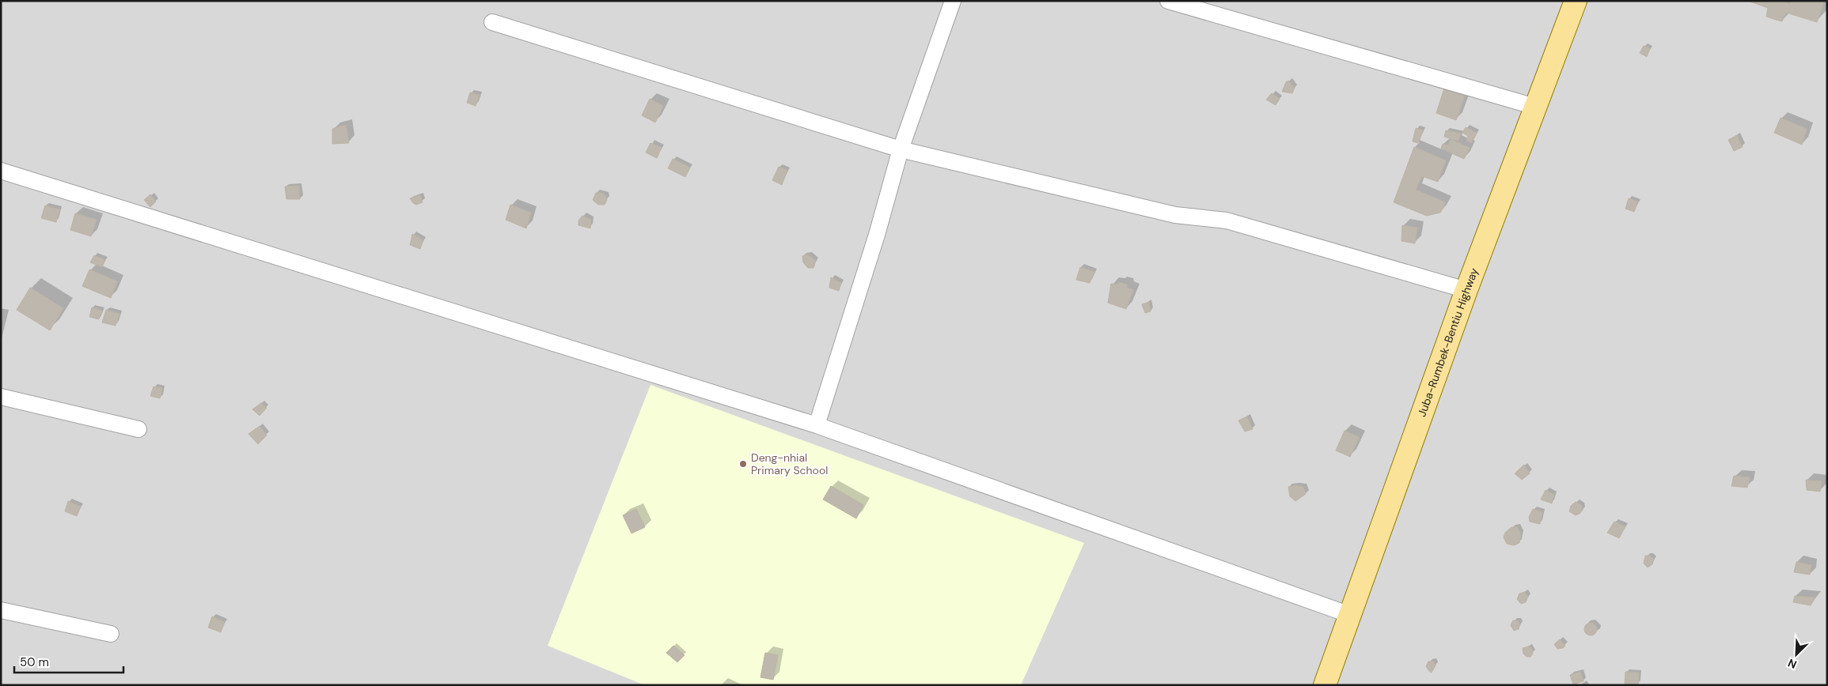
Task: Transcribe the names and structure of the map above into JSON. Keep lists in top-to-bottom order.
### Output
{
  "streets": {
    "main road": ["Juba-Rumbek-Bentiu Highway"]
  },
  "places": ["Deng-nhial Primary School"],
  "scale_bar": "50 m",
  "north": "bottom left"
}
